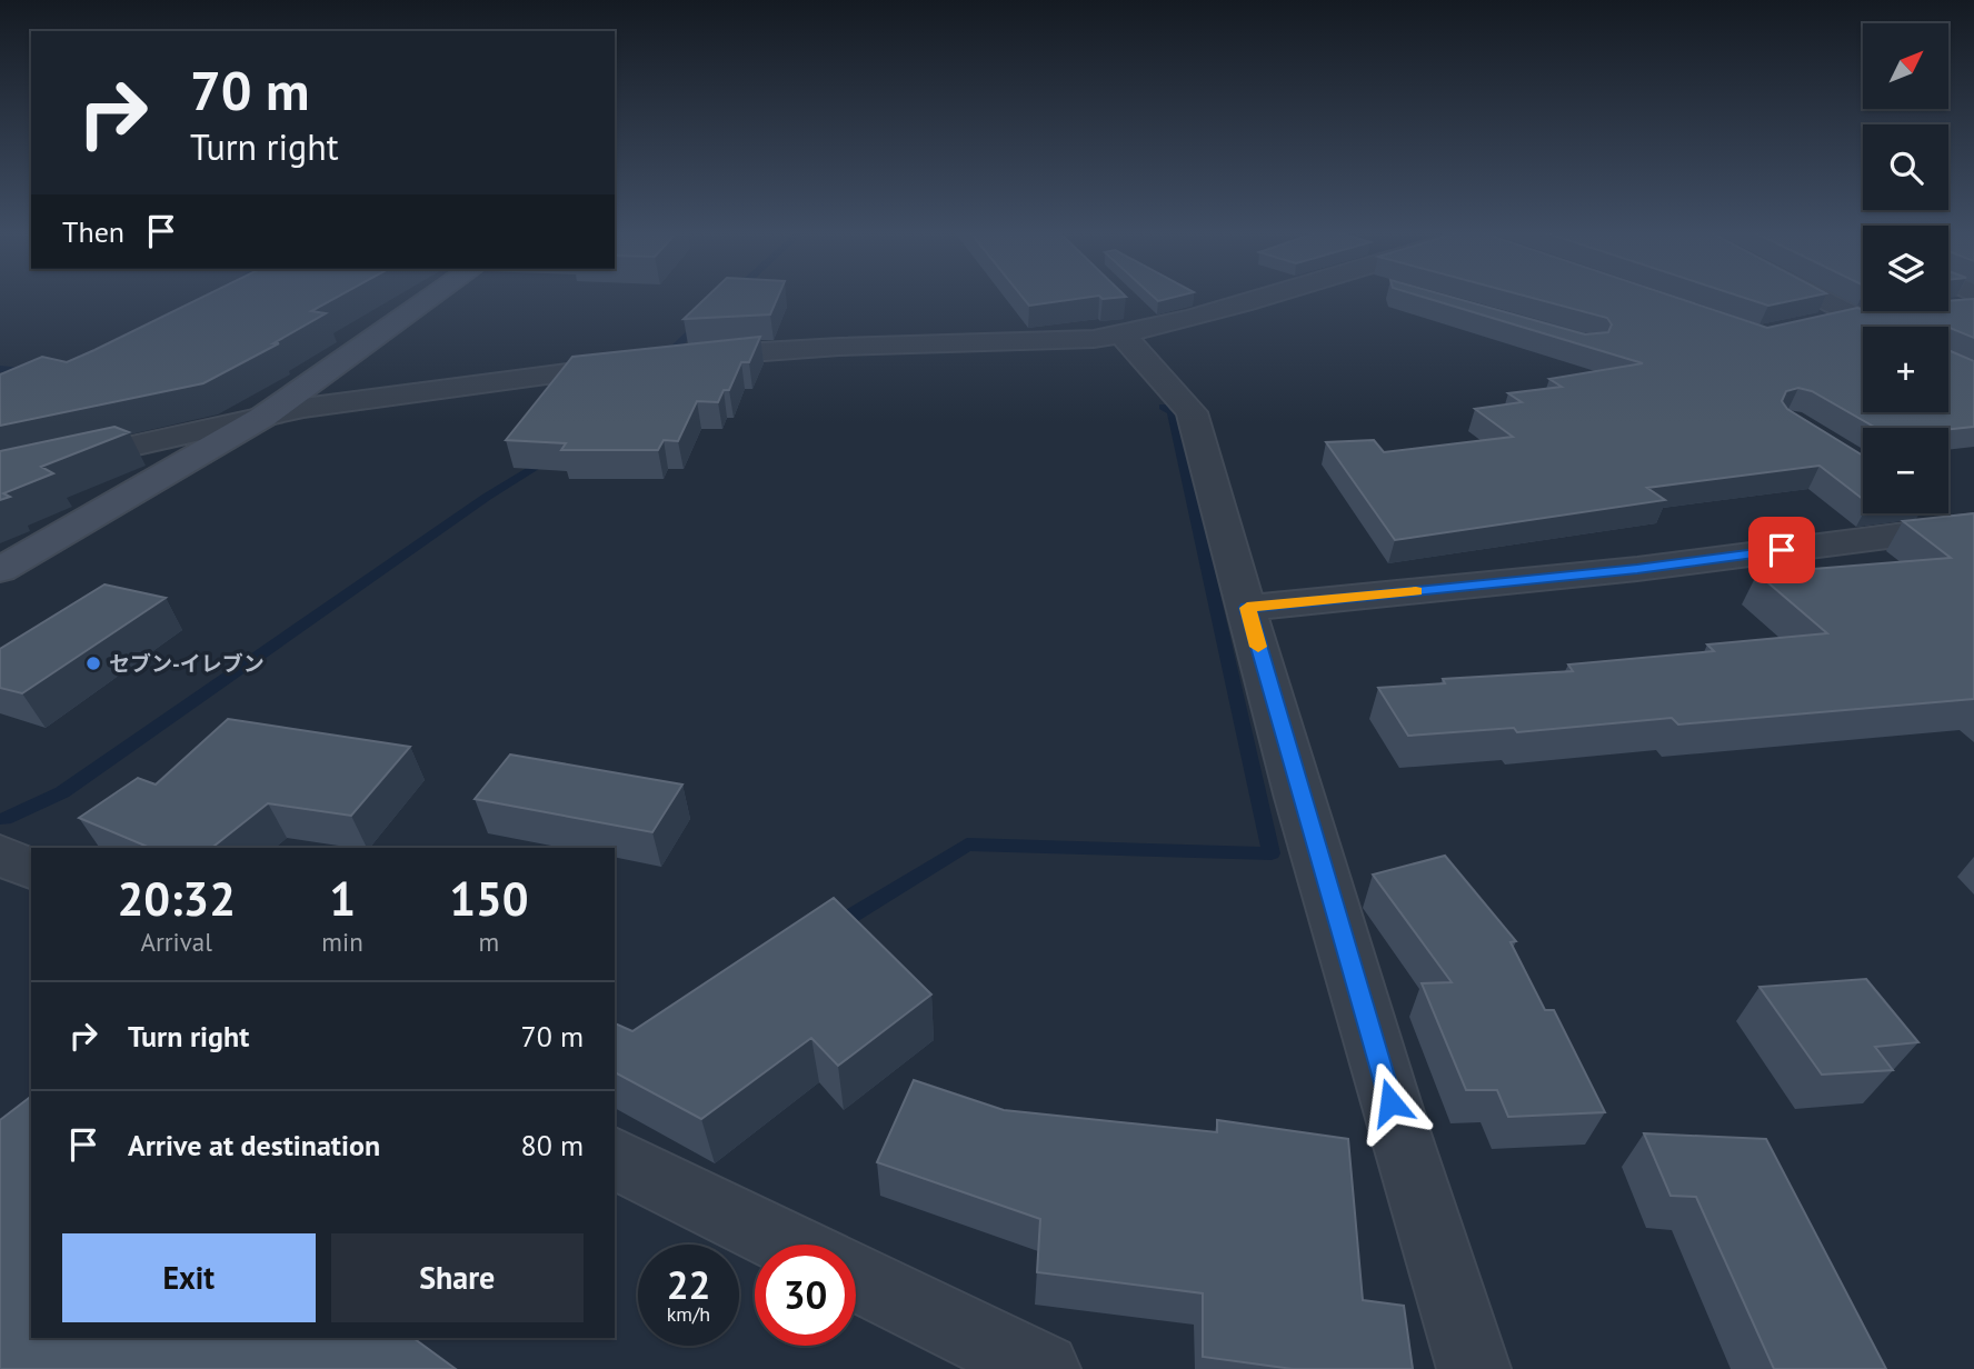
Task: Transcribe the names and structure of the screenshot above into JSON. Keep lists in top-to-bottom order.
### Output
{
  "places": ["セブン-イレブン"],
  "north": "top right",
  "page": {
    "map_buttons": ["+", "−"],
    "turn": ["70 m", "Turn right"],
    "then": "Then",
    "eta": [
      "20:32",
      "Arrival",
      "1",
      "min",
      "150",
      "m"
    ],
    "list": [
      {
        "name": "Turn right",
        "value": "70 m"
      },
      {
        "name": "Arrive at destination",
        "value": "80 m"
      }
    ],
    "buttons": ["Exit", "Share"],
    "speed": "22 km/h",
    "limit": "30"
  }
}
